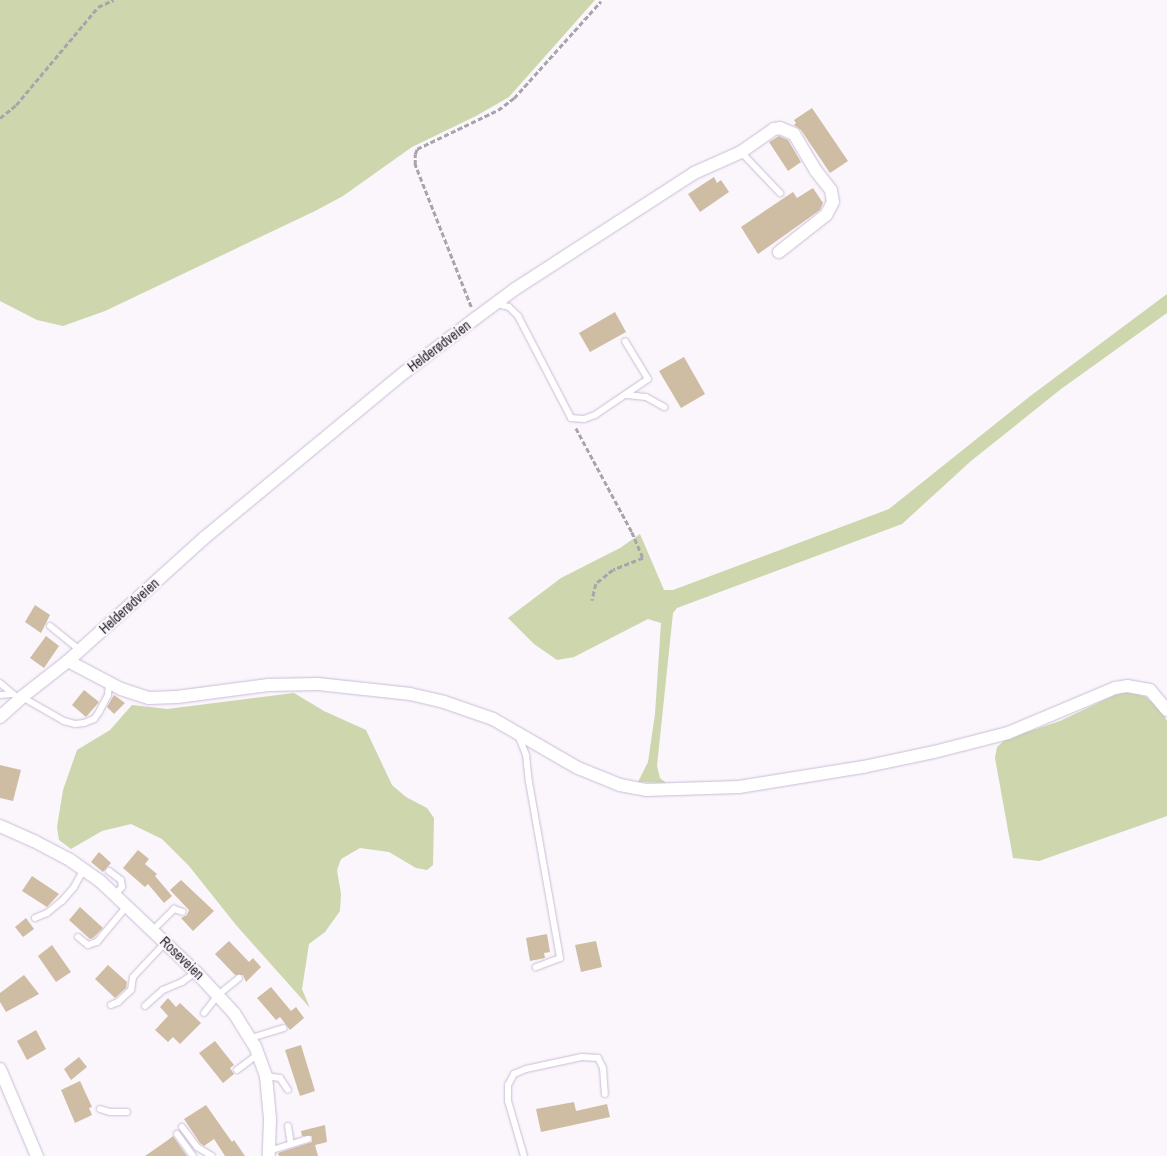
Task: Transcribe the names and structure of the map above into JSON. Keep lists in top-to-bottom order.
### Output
{
  "streets": {
    "street": ["Helderødveien", "Roseveien"]
  }
}
